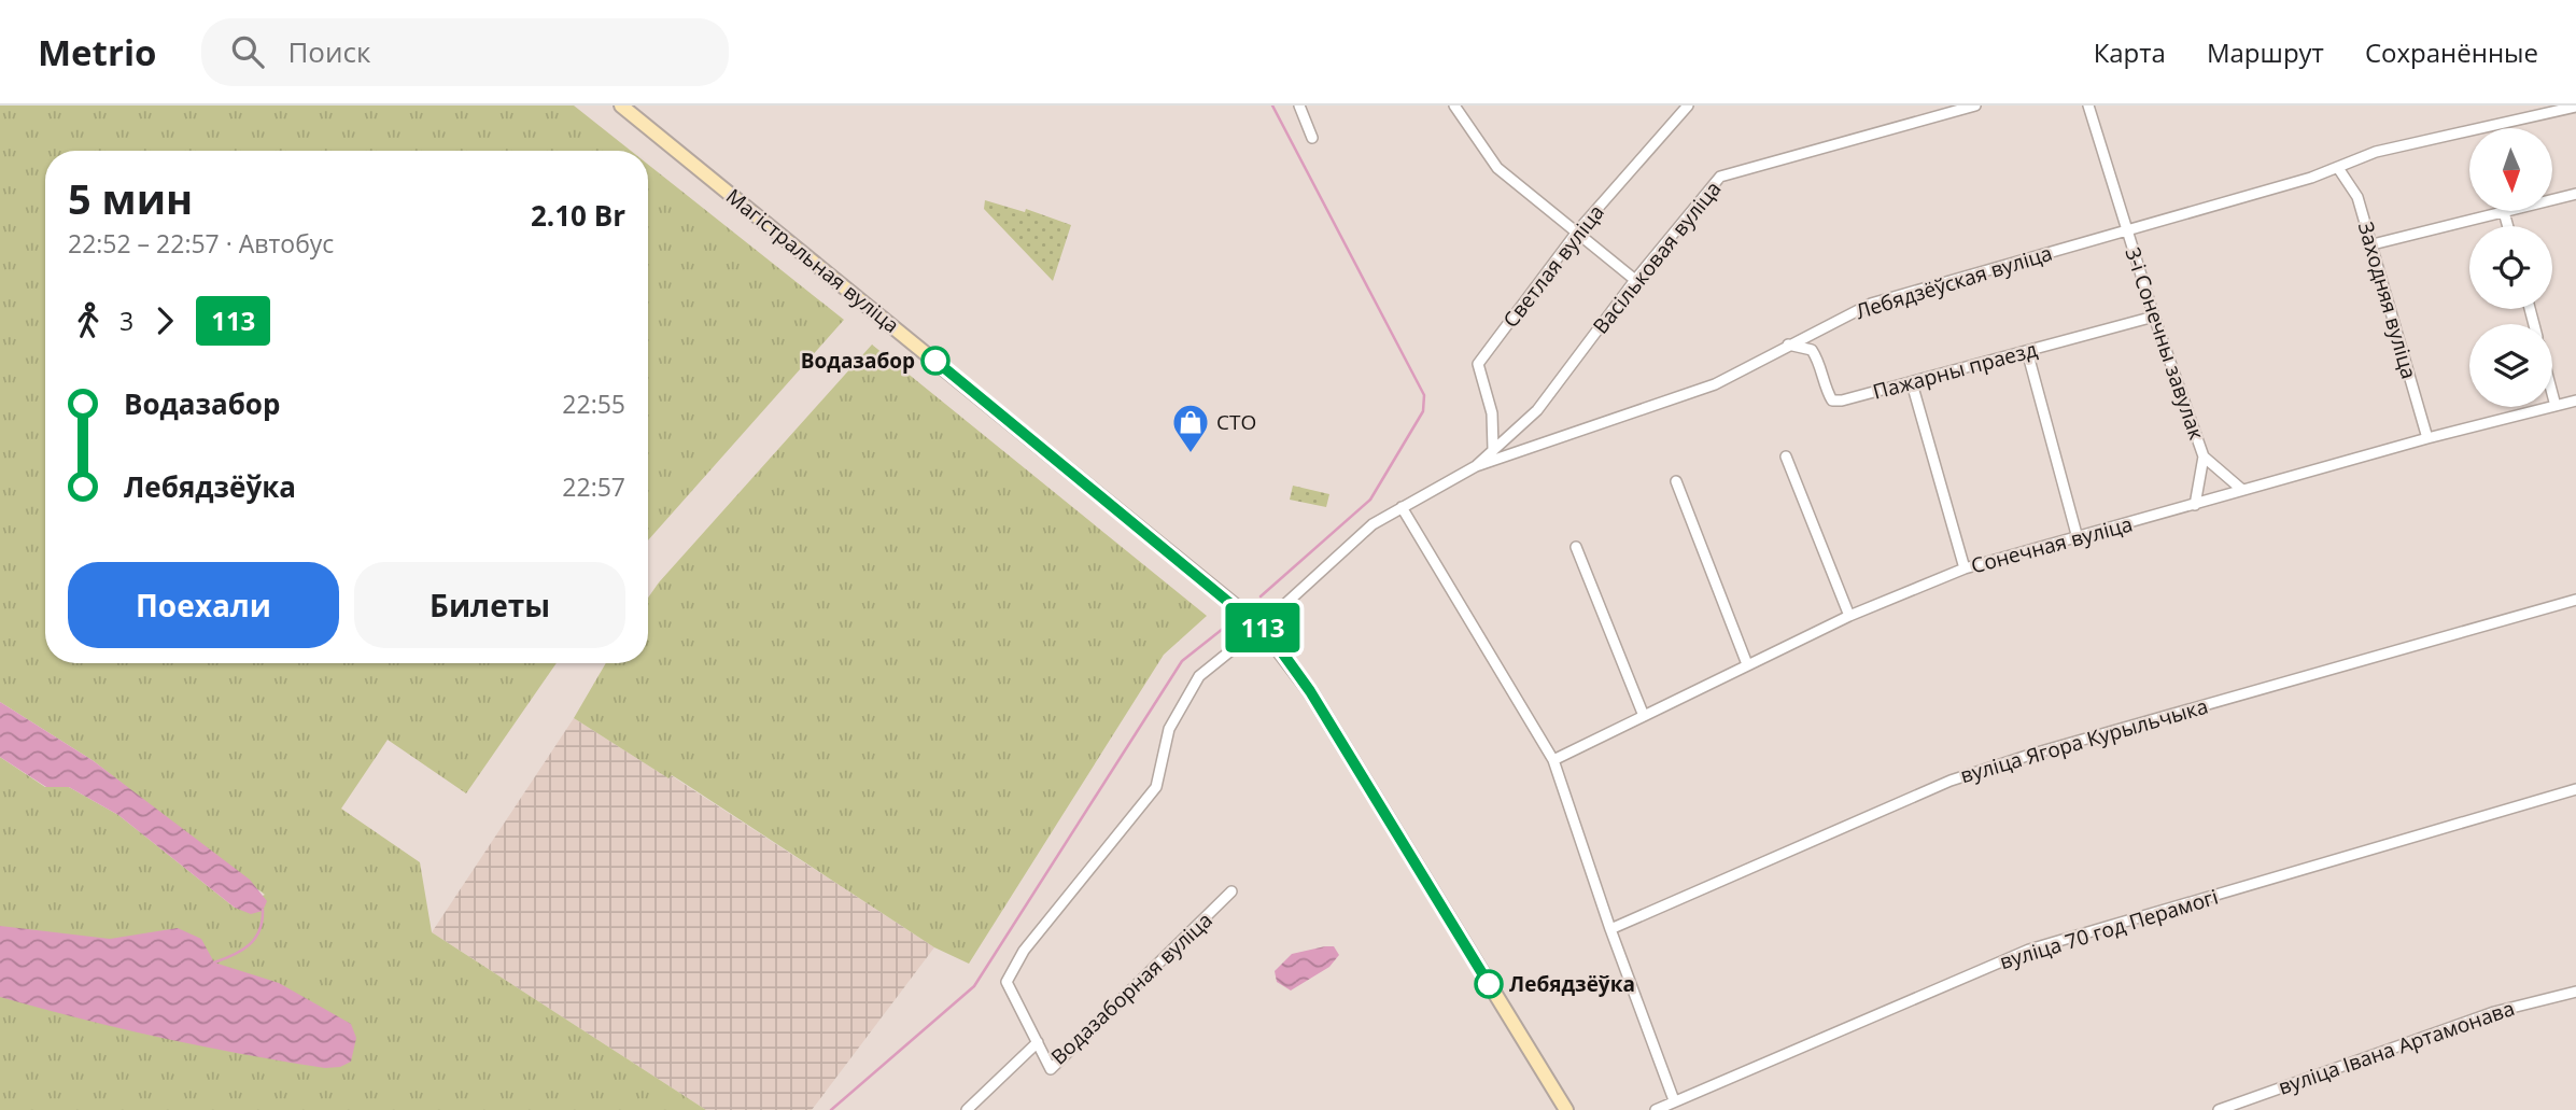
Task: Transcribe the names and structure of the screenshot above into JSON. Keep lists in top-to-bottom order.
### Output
{
  "streets": {
    "main road": ["Магістральная вуліца"],
    "street": [
      "Васільковая вуліца",
      "Светлая вуліца",
      "Лебядзёўская вуліца",
      "Заходняя вуліца",
      "3-і Сонечны завулак",
      "Пажарны праезд",
      "Сонечная вуліца",
      "вуліца Ягора Курыльчыка",
      "вуліца 70 год Перамогі",
      "Водазаборная вуліца",
      "вуліца Івана Артамонава"
    ]
  },
  "crossings": [
    ["Васільковая вуліца", "Светлая вуліца"],
    ["Васільковая вуліца", "Лебядзёўская вуліца"],
    ["Магістральная вуліца", "Лебядзёўская вуліца"],
    ["Магістральная вуліца", "Водазаборная вуліца"],
    ["Лебядзёўская вуліца", "Заходняя вуліца"],
    ["Лебядзёўская вуліца", "3-і Сонечны завулак"],
    ["Лебядзёўская вуліца", "Пажарны праезд"],
    ["Лебядзёўская вуліца", "Водазаборная вуліца"],
    ["Заходняя вуліца", "Сонечная вуліца"],
    ["3-і Сонечны завулак", "Пажарны праезд"],
    ["3-і Сонечны завулак", "Сонечная вуліца"]
  ],
  "places": {
    "other": ["Водазабор", "Лебядзёўка"],
    "shop": ["СТО"]
  },
  "lines": ["bus line 113"],
  "north": "bottom",
  "page": {
    "header": "Metrio",
    "search": "Поиск",
    "nav": ["Карта", "Маршрут", "Сохранённые"],
    "on_map": "113",
    "heading": ["5 мин", "22:52 – 22:57 · Автобус", "2.10 Br"],
    "legs": ["3", "113"],
    "list": [
      {
        "name": "Водазабор",
        "value": "22:55"
      },
      {
        "name": "Лебядзёўка",
        "value": "22:57"
      }
    ],
    "buttons": ["Поехали", "Билеты"]
  }
}
